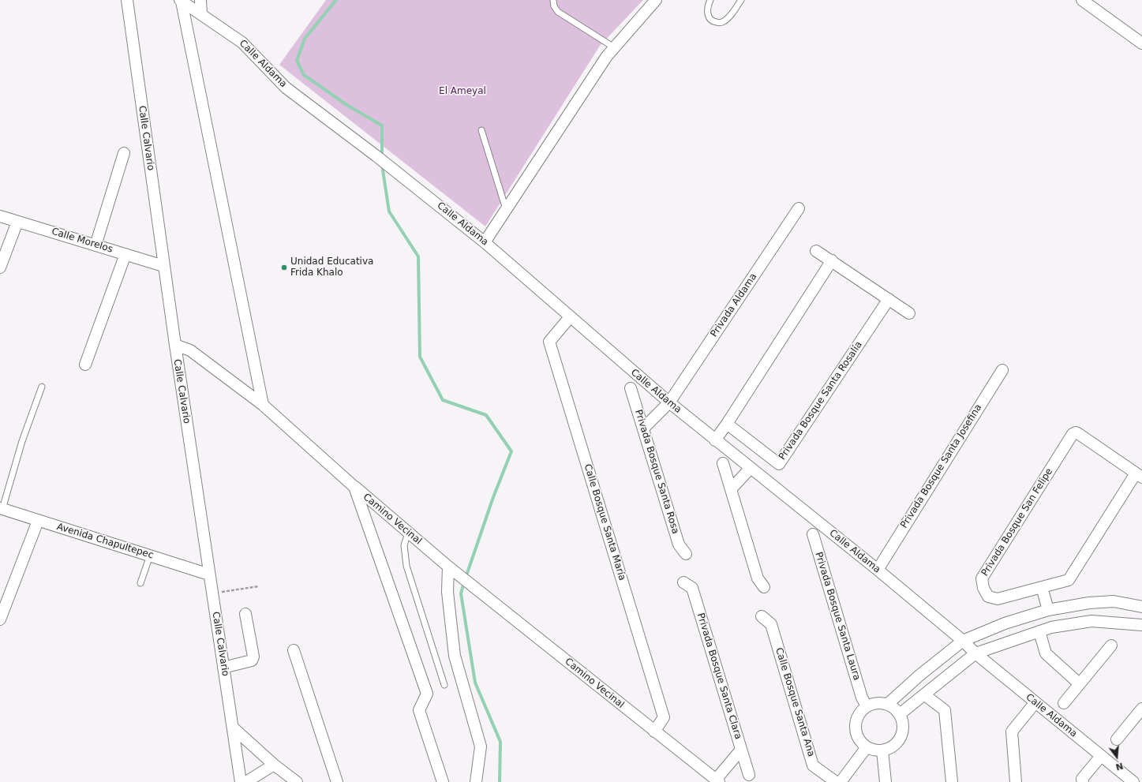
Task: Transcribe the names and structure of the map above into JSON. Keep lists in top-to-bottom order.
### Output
{
  "streets": {
    "street": [
      "Calle Aldama",
      "Calle Calvario",
      "Calle Morelos",
      "Privada Aldama",
      "Privada Bosque Santa Rosalía",
      "Privada Bosque Santa Josefina",
      "Privada Bosque Santa Rosa",
      "Camino Vecinal",
      "Calle Bosque Santa María",
      "Privada Bosque San Felipe",
      "Avenida Chapultepec",
      "Privada Bosque Santa Laura",
      "Privada Bosque Santa Clara",
      "Calle Bosque Santa Ana"
    ]
  },
  "crossings": [
    ["Calle Aldama", "Privada Aldama"],
    ["Calle Aldama", "Privada Bosque Santa Rosalía"],
    ["Calle Aldama", "Privada Bosque Santa Josefina"],
    ["Calle Aldama", "Calle Bosque Santa María"],
    ["Calle Calvario", "Calle Morelos"],
    ["Calle Calvario", "Camino Vecinal"],
    ["Calle Calvario", "Avenida Chapultepec"],
    ["Privada Aldama", "Privada Bosque Santa Rosa"],
    ["Camino Vecinal", "Calle Bosque Santa María"]
  ],
  "parks": ["El Ameyal"],
  "places": ["Unidad Educativa Frida Khalo"],
  "north": "bottom"
}
